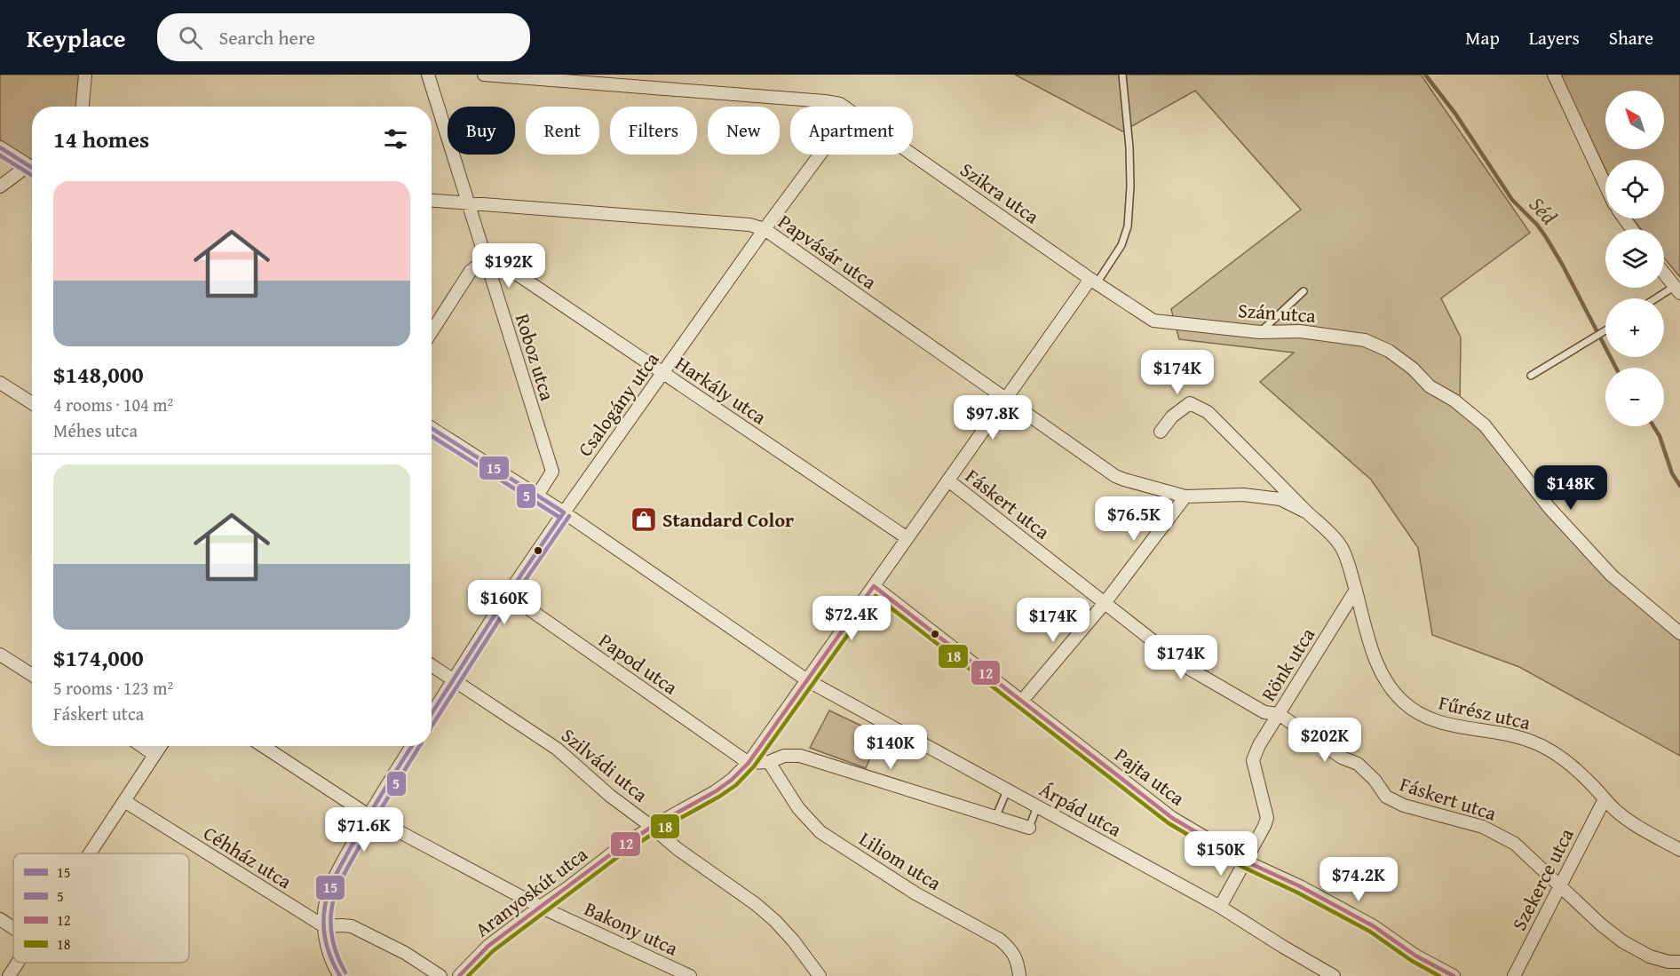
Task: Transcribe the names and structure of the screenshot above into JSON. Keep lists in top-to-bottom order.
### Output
{
  "streets": {
    "street": [
      "Szikra utca",
      "Papvásár utca",
      "Szán utca",
      "Roboz utca",
      "Harkály utca",
      "Csalogány utca",
      "Fáskert utca",
      "Papod utca",
      "Rönk utca",
      "Fűrész utca",
      "Szilvádi utca",
      "Pajta utca",
      "Árpád utca",
      "Céhház utca",
      "Liliom utca",
      "Szekerce utca",
      "Aranyoskút utca",
      "Bakony utca"
    ]
  },
  "crossings": [
    ["Szikra utca", "Szán utca"],
    ["Szikra utca", "Aranyoskút utca"],
    ["Papvásár utca", "Roboz utca"],
    ["Papvásár utca", "Csalogány utca"],
    ["Papvásár utca", "Fűrész utca"],
    ["Papvásár utca", "Aranyoskút utca"],
    ["Szán utca", "Aranyoskút utca"],
    ["Roboz utca", "Harkály utca"],
    ["Roboz utca", "Árpád utca"],
    ["Harkály utca", "Csalogány utca"],
    ["Harkály utca", "Aranyoskút utca"],
    ["Csalogány utca", "Papod utca"],
    ["Csalogány utca", "Szilvádi utca"],
    ["Csalogány utca", "Árpád utca"],
    ["Fáskert utca", "Rönk utca"],
    ["Fáskert utca", "Szekerce utca"],
    ["Fáskert utca", "Aranyoskút utca"],
    ["Papod utca", "Aranyoskút utca"],
    ["Rönk utca", "Fűrész utca"],
    ["Rönk utca", "Pajta utca"],
    ["Rönk utca", "Árpád utca"],
    ["Fűrész utca", "Szekerce utca"],
    ["Szilvádi utca", "Aranyoskút utca"],
    ["Pajta utca", "Aranyoskút utca"],
    ["Árpád utca", "Aranyoskút utca"],
    ["Aranyoskút utca", "Bakony utca"]
  ],
  "water": ["Séd"],
  "places": {
    "shop": ["Standard Color"]
  },
  "lines": [
    "transit line 15",
    "transit line 5",
    "transit line 12",
    "transit line 18"
  ],
  "legend": [
    "15",
    "5",
    "12",
    "18"
  ],
  "north": "top left",
  "page": {
    "header": "Keyplace",
    "search": "Search here",
    "nav": ["Map", "Layers", "Share"],
    "map_buttons": ["+", "−"],
    "chip": [
      "Buy",
      "Rent",
      "Filters",
      "New",
      "Apartment"
    ],
    "heading": "14 homes",
    "list": [
      {
        "name": "$148,000",
        "note": "4 rooms · 104 m² · Méhes utca"
      },
      {
        "name": "$174,000",
        "note": "5 rooms · 123 m² · Fáskert utca"
      }
    ],
    "price": [
      "$192K",
      "$174K",
      "$97.8K",
      "$148K",
      "$76.5K",
      "$160K",
      "$72.4K",
      "$174K",
      "$174K",
      "$202K",
      "$140K",
      "$71.6K",
      "$150K",
      "$74.2K"
    ]
  }
}
